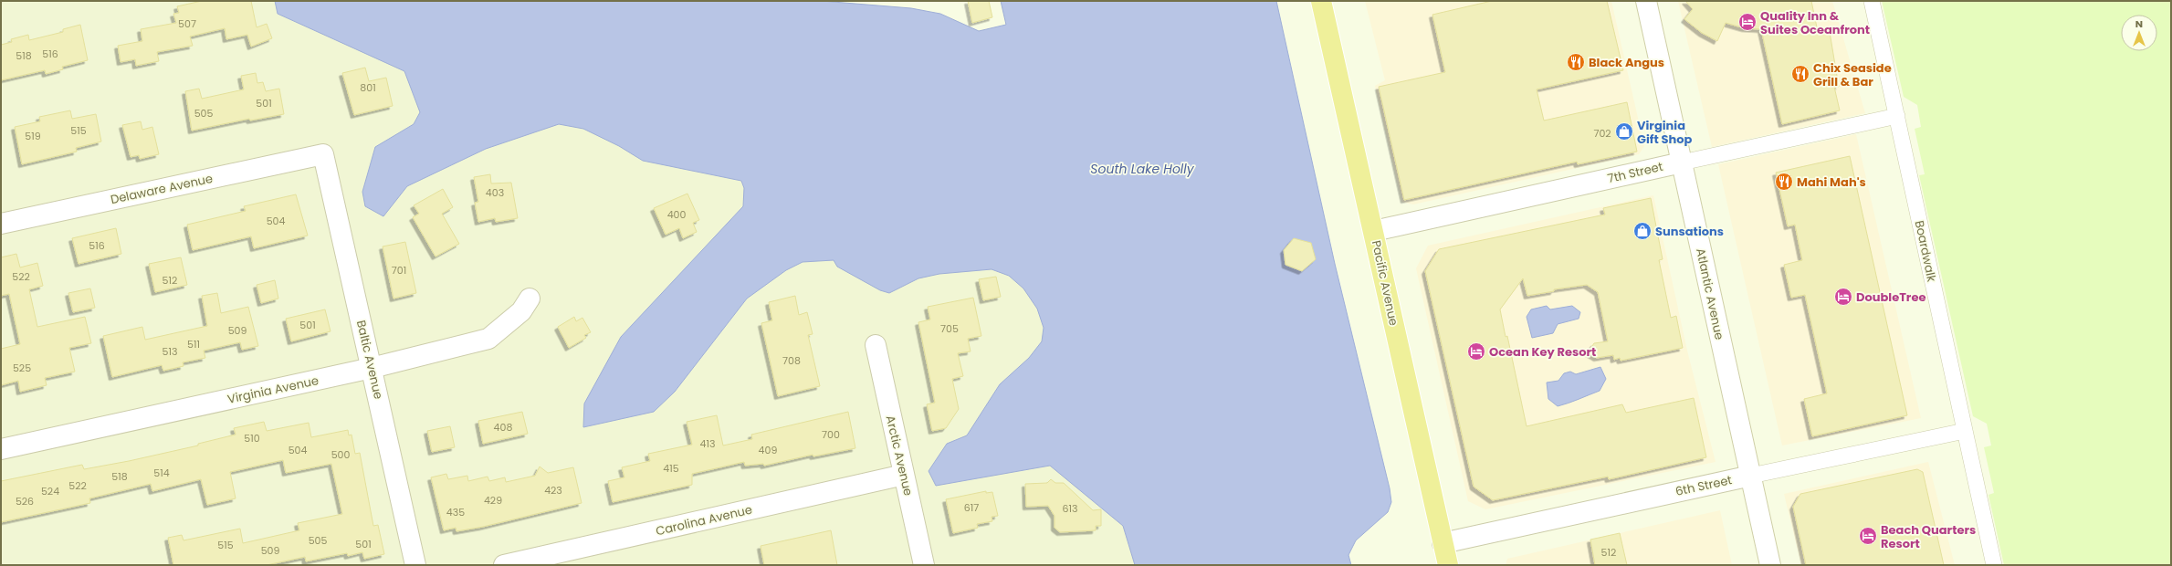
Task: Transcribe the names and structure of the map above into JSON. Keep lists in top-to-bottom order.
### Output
{
  "streets": {
    "highway": ["Pacific Avenue"],
    "street": [
      "7th Street",
      "Delaware Avenue",
      "Boardwalk",
      "Atlantic Avenue",
      "Baltic Avenue",
      "Virginia Avenue",
      "Arctic Avenue",
      "6th Street",
      "Carolina Avenue"
    ]
  },
  "crossings": [
    ["7th Street", "Boardwalk"],
    ["7th Street", "Pacific Avenue"],
    ["7th Street", "Atlantic Avenue"],
    ["Delaware Avenue", "Baltic Avenue"],
    ["Boardwalk", "6th Street"],
    ["Pacific Avenue", "6th Street"],
    ["Atlantic Avenue", "6th Street"],
    ["Baltic Avenue", "Virginia Avenue"],
    ["Arctic Avenue", "Carolina Avenue"]
  ],
  "water": ["South Lake Holly"],
  "places": {
    "hotel": [
      "Quality Inn & Suites Oceanfront",
      "DoubleTree",
      "Ocean Key Resort",
      "Beach Quarters Resort"
    ],
    "restaurant": ["Black Angus", "Chix Seaside Grill & Bar", "Mahi Mah's"],
    "shop": ["Virginia Gift Shop", "Sunsations"]
  },
  "house_numbers": [
    "507",
    "516",
    "518",
    "801",
    "501",
    "505",
    "515",
    "702",
    "519",
    "403",
    "400",
    "504",
    "516",
    "701",
    "522",
    "512",
    "501",
    "705",
    "509",
    "511",
    "513",
    "708",
    "525",
    "408",
    "700",
    "510",
    "413",
    "504",
    "409",
    "500",
    "415",
    "514",
    "518",
    "522",
    "423",
    "524",
    "429",
    "526",
    "617",
    "613",
    "435",
    "505",
    "501",
    "515",
    "509",
    "512"
  ],
  "north": "top"
}
